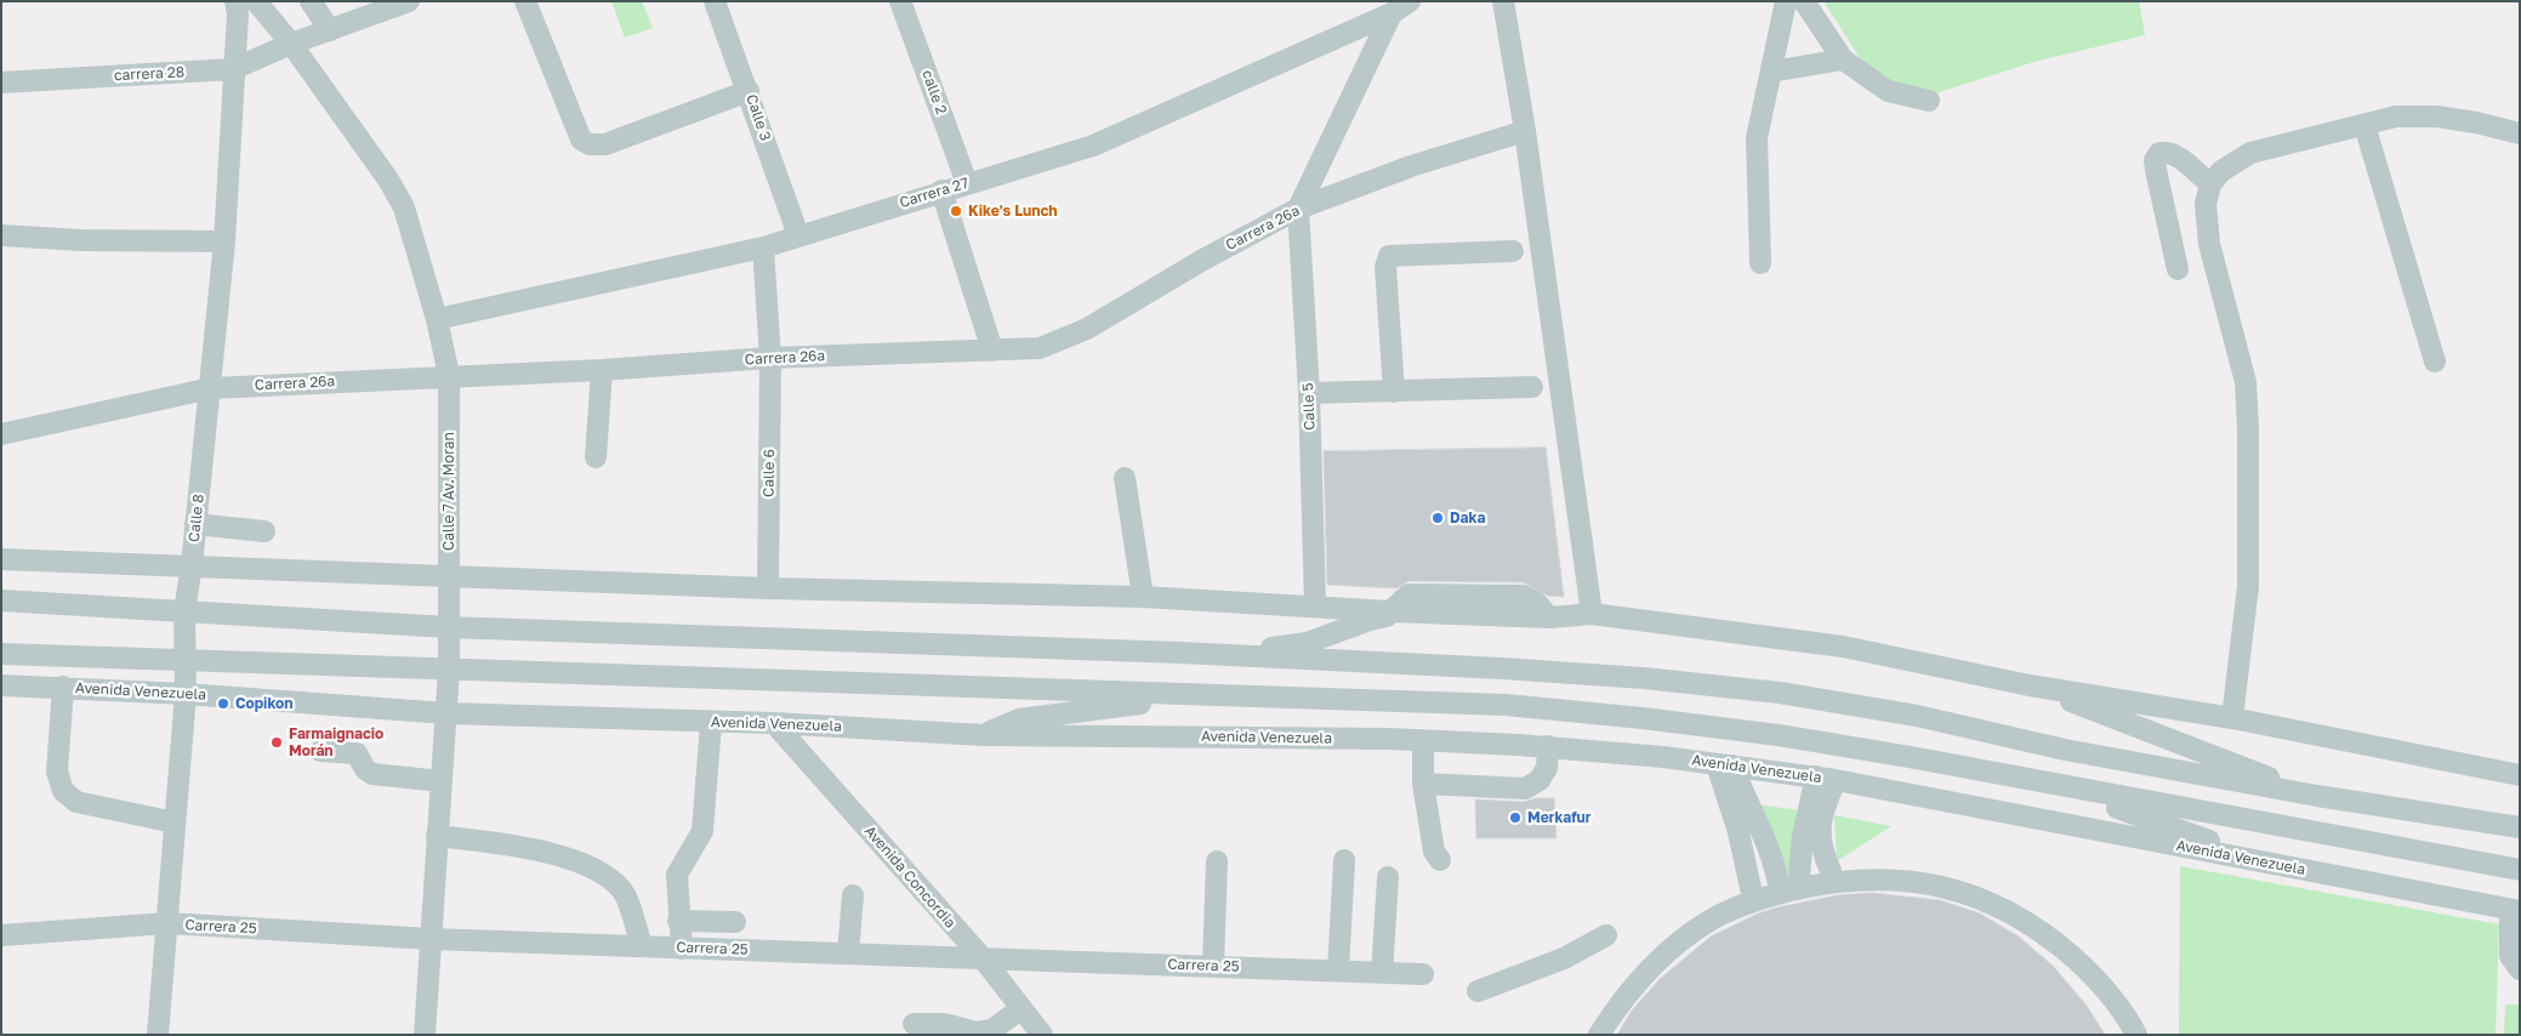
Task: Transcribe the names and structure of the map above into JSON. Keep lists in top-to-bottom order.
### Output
{
  "streets": {
    "street": [
      "carrera 28",
      "calle 2",
      "Calle 3",
      "Carrera 27",
      "Carrera 26a",
      "Calle 5",
      "Calle 6",
      "Calle 7 Av. Moran",
      "Calle 8",
      "Avenida Venezuela",
      "Avenida Concordia",
      "Carrera 25"
    ]
  },
  "crossings": [
    ["carrera 28", "Calle 7 Av. Moran"],
    ["carrera 28", "Calle 8"],
    ["calle 2", "Carrera 27"],
    ["Calle 3", "Carrera 27"],
    ["Carrera 27", "Calle 6"],
    ["Carrera 27", "Calle 7 Av. Moran"],
    ["Carrera 26a", "Calle 5"],
    ["Carrera 26a", "Calle 6"],
    ["Carrera 26a", "Calle 7 Av. Moran"],
    ["Carrera 26a", "Calle 8"],
    ["Calle 7 Av. Moran", "Avenida Venezuela"],
    ["Calle 7 Av. Moran", "Carrera 25"],
    ["Calle 8", "Avenida Venezuela"],
    ["Calle 8", "Carrera 25"],
    ["Avenida Venezuela", "Avenida Concordia"],
    ["Avenida Concordia", "Carrera 25"]
  ],
  "places": [
    "Kike's Lunch",
    "Daka",
    "Copikon",
    "Farmaignacio Morán",
    "Merkafur"
  ]
}
